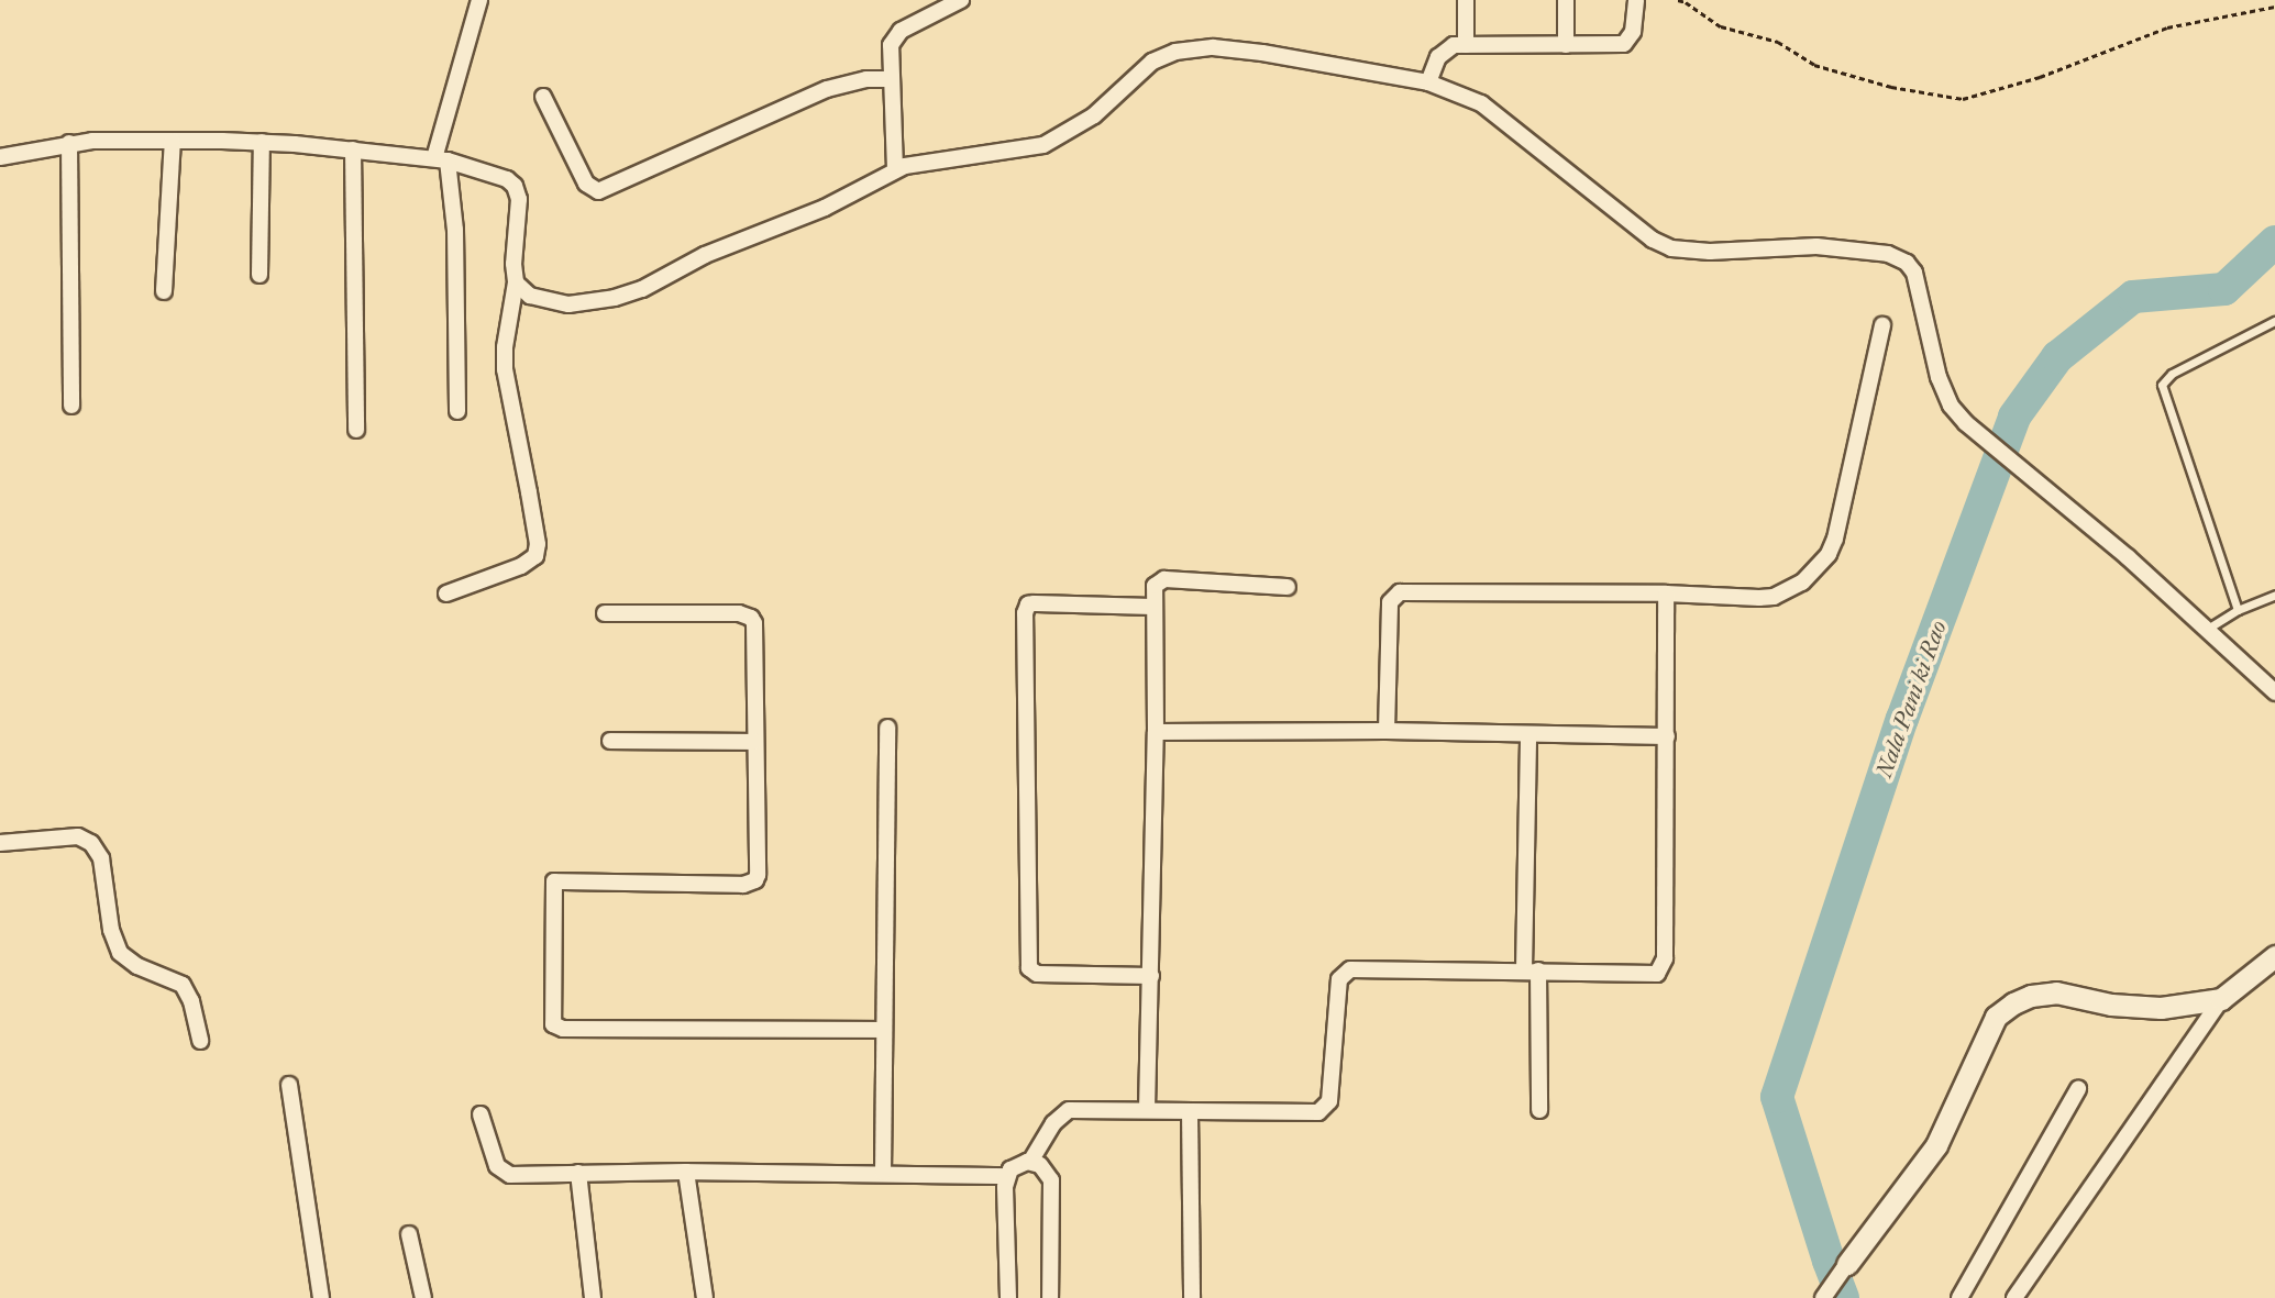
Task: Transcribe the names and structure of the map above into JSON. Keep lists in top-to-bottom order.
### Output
{
  "water": ["Nala Pani ki Rao"]
}
